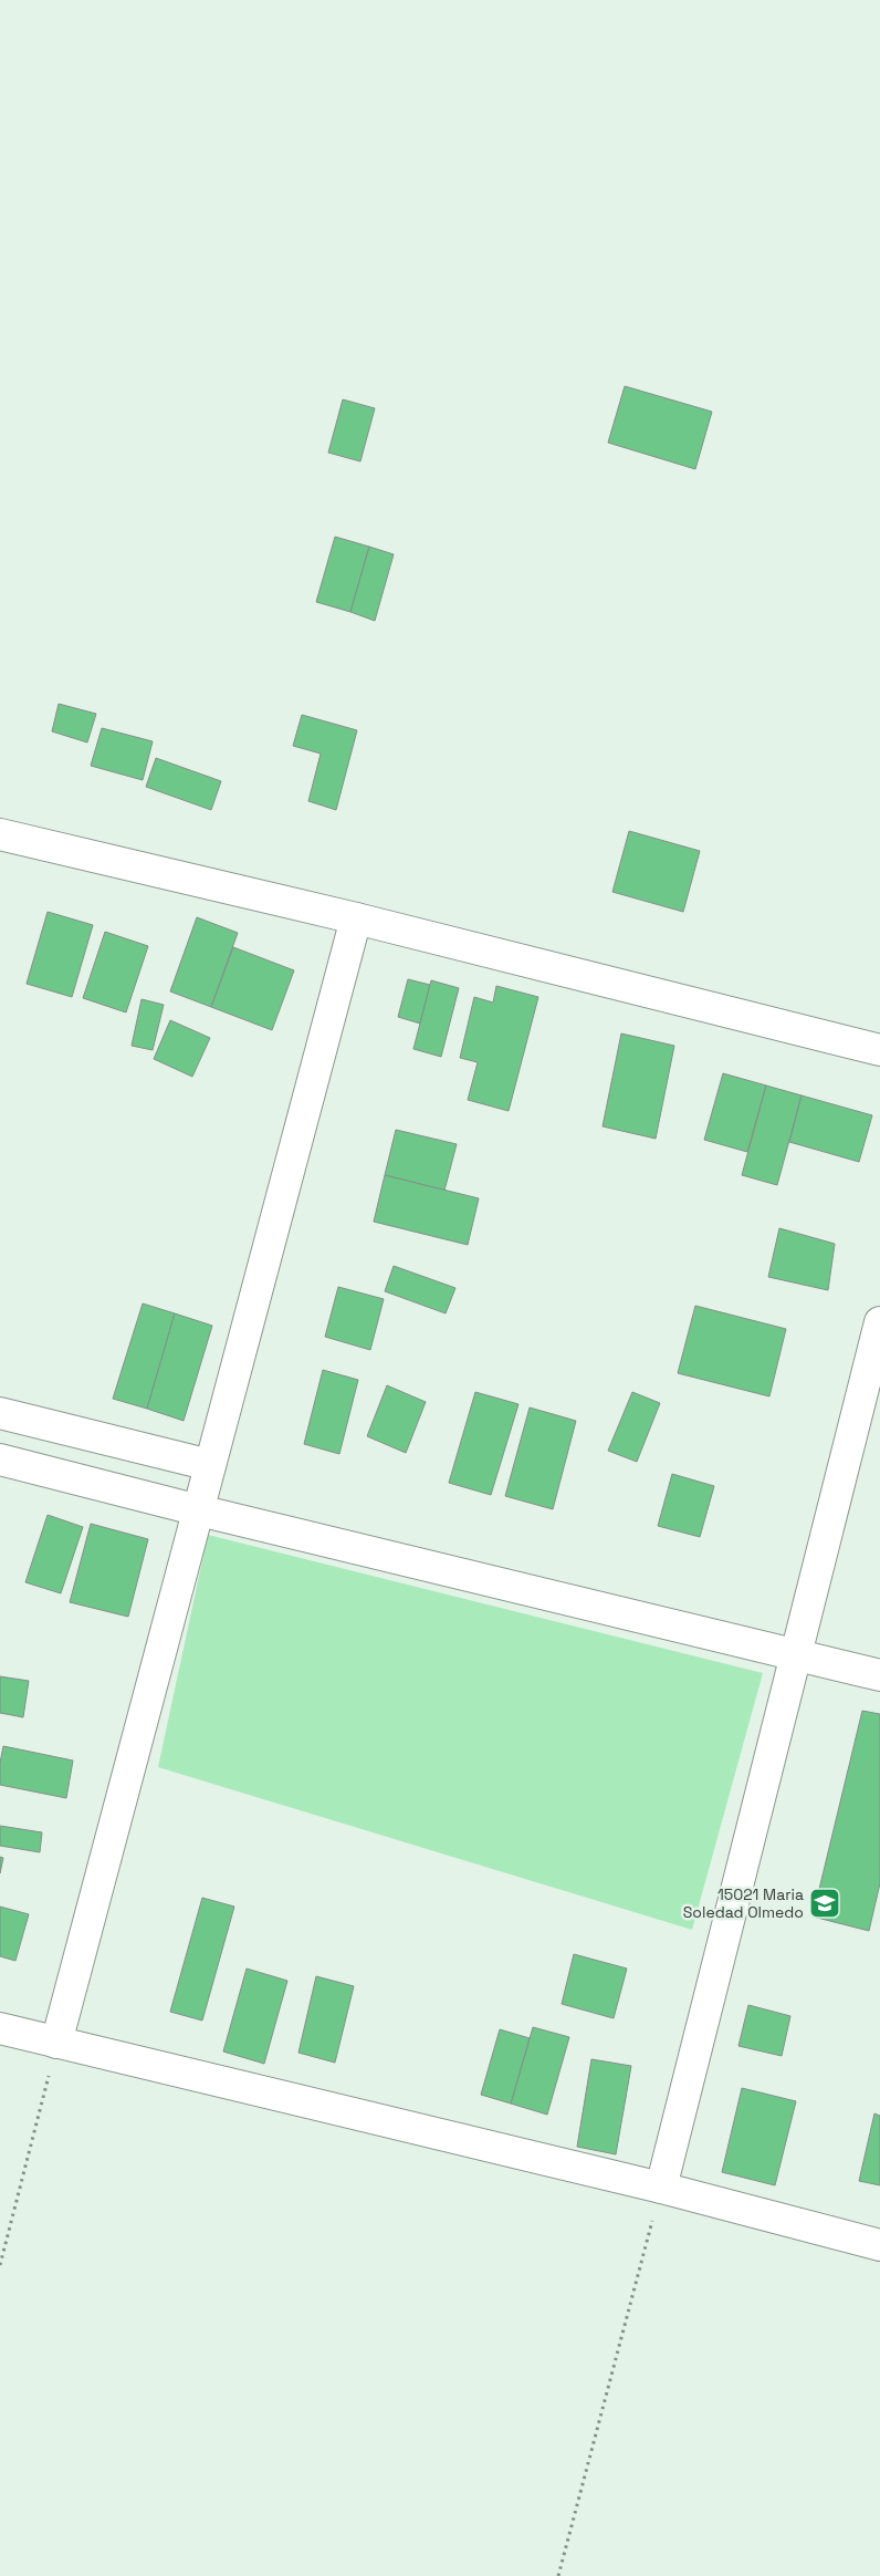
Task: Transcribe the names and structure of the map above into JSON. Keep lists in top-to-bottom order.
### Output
{
  "places": {
    "school or university": ["15021 Maria Soledad Olmedo"]
  }
}
